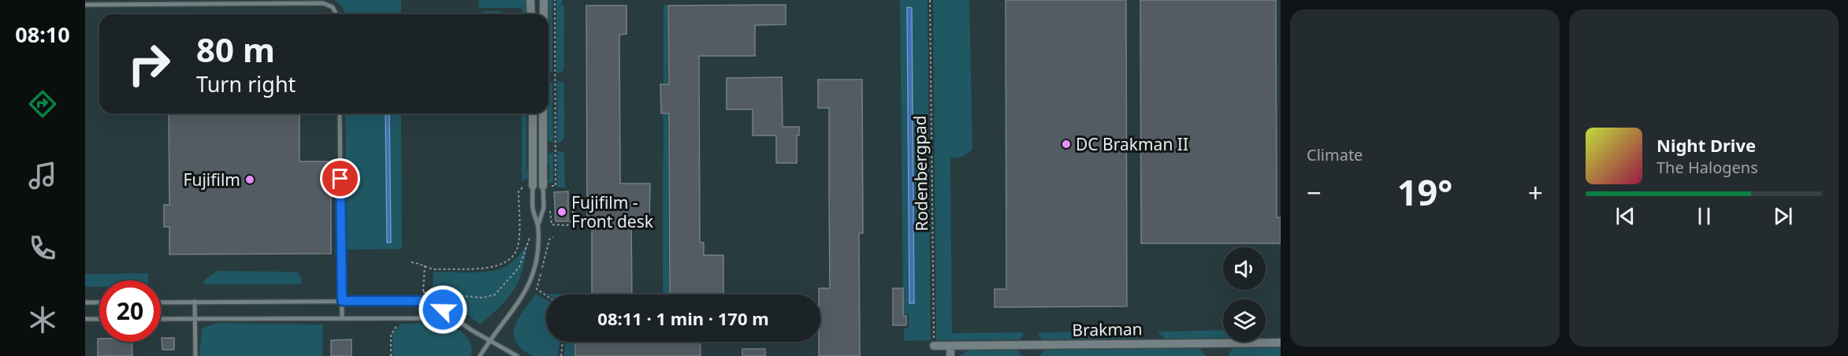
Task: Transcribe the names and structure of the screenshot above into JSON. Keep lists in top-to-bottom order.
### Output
{
  "streets": {
    "street": ["Brakman"],
    "path": ["Rodenbergpad"]
  },
  "crossings": [
    ["Rodenbergpad", "Brakman"]
  ],
  "places": ["DC Brakman II", "Fujifilm", "Fujifilm - Front desk"],
  "page": {
    "tabs": "08:10",
    "tile": "Climate",
    "turn": ["80 m", "Turn right"],
    "song": ["Night Drive", "The Halogens"],
    "heat": ["−", "19°", "+"],
    "limit": "20",
    "trip": "08:11 · 1 min · 170 m"
  }
}
